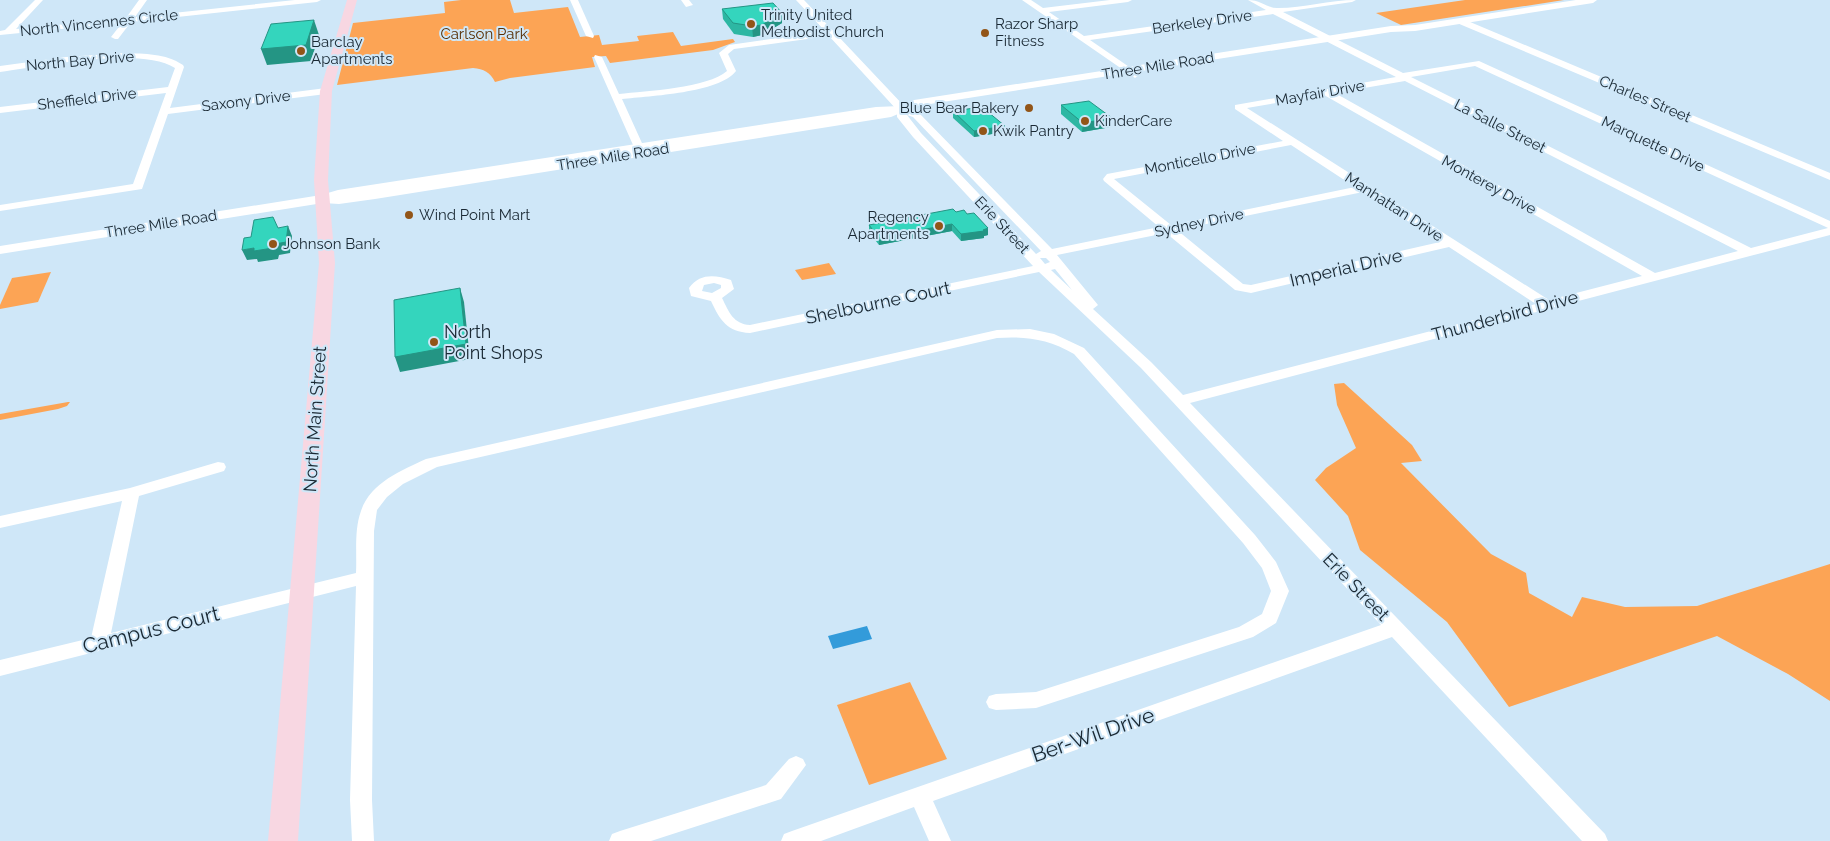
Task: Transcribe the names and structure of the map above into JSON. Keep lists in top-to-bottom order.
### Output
{
  "streets": {
    "main road": ["North Main Street"],
    "street": [
      "Berkeley Drive",
      "North Vincennes Circle",
      "North Bay Drive",
      "Three Mile Road",
      "Mayfair Drive",
      "Sheffield Drive",
      "Charles Street",
      "Saxony Drive",
      "La Salle Street",
      "Marquette Drive",
      "Monticello Drive",
      "Monterey Drive",
      "Manhattan Drive",
      "Sydney Drive",
      "Erie Street",
      "Imperial Drive",
      "Shelbourne Court",
      "Thunderbird Drive",
      "Campus Court",
      "Ber-Wil Drive"
    ]
  },
  "crossings": [
    ["Berkeley Drive", "La Salle Street"],
    ["North Vincennes Circle", "North Bay Drive"],
    ["North Bay Drive", "Sheffield Drive"],
    ["North Bay Drive", "Saxony Drive"],
    ["Three Mile Road", "Charles Street"],
    ["Three Mile Road", "La Salle Street"],
    ["Three Mile Road", "Erie Street"],
    ["Three Mile Road", "North Main Street"],
    ["Mayfair Drive", "La Salle Street"],
    ["Mayfair Drive", "Marquette Drive"],
    ["Mayfair Drive", "Monterey Drive"],
    ["Mayfair Drive", "Manhattan Drive"],
    ["Saxony Drive", "North Main Street"],
    ["La Salle Street", "Thunderbird Drive"],
    ["Monticello Drive", "Manhattan Drive"],
    ["Monticello Drive", "Sydney Drive"],
    ["Monticello Drive", "Imperial Drive"],
    ["Monterey Drive", "Thunderbird Drive"],
    ["Manhattan Drive", "Sydney Drive"],
    ["Manhattan Drive", "Imperial Drive"],
    ["Manhattan Drive", "Thunderbird Drive"],
    ["Sydney Drive", "Erie Street"],
    ["Sydney Drive", "Imperial Drive"],
    ["Erie Street", "Shelbourne Court"],
    ["Erie Street", "Thunderbird Drive"],
    ["Erie Street", "Ber-Wil Drive"],
    ["North Main Street", "Campus Court"]
  ],
  "parks": ["Carlson Park"],
  "places": [
    "Trinity United Methodist Church",
    "Razor Sharp Fitness",
    "Barclay Apartments",
    "Blue Bear Bakery",
    "KinderCare",
    "Kwik Pantry",
    "Wind Point Mart",
    "Regency Apartments",
    "Johnson Bank",
    "North Point Shops"
  ]
}
